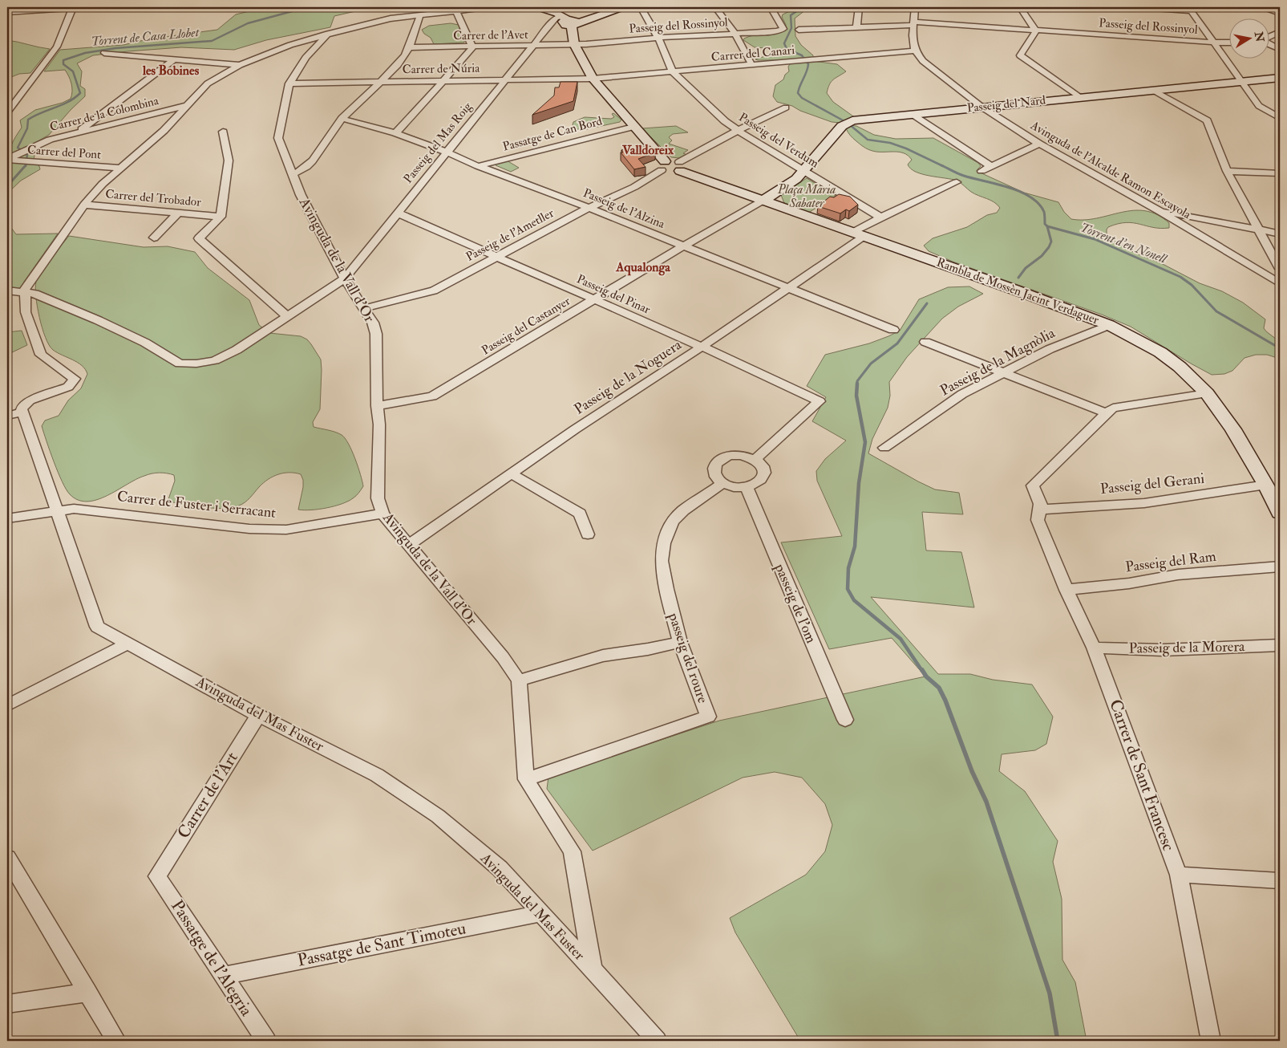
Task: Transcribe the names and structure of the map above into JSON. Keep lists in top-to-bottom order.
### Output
{
  "streets": {
    "street": [
      "Passeig del Rossinyol",
      "Carrer de l'Avet",
      "Carrer del Canari",
      "Carrer de Núria",
      "Passeig del Nard",
      "Carrer de la Colombina",
      "Passatge de Can Bord",
      "Passeig del Verdum",
      "Passeig del Mas Roig",
      "Carrer del Pont",
      "Avinguda de l'Alcalde Ramon Escayola",
      "Carrer del Trobador",
      "Passeig de l'Alzina",
      "Passeig de l'Ametller",
      "Avinguda de la Vall d'Or",
      "Rambla de Mossèn Jacint Verdaguer",
      "Passeig del Pinar",
      "Passeig del Castanyer",
      "Passeig de la Magnòlia",
      "Passeig de la Noguera",
      "Passeig del Gerani",
      "Carrer de Fuster i Serracant",
      "Passeig del Ram",
      "passeig de l'om",
      "Passeig de la Morera",
      "passeig del roure",
      "Avinguda del Mas Fuster",
      "Carrer de Sant Francesc",
      "Carrer de l'Art",
      "Passatge de Sant Timoteu",
      "Passatge de l'Alegria"
    ]
  },
  "crossings": [
    ["Passeig del Rossinyol", "Carrer de l'Avet"],
    ["Passeig del Rossinyol", "Passeig del Verdum"],
    ["Carrer de l'Avet", "Passeig del Mas Roig"],
    ["Carrer del Canari", "Carrer de Núria"],
    ["Carrer del Canari", "Passeig del Verdum"],
    ["Carrer del Canari", "Avinguda de l'Alcalde Ramon Escayola"],
    ["Carrer de Núria", "Passeig del Mas Roig"],
    ["Carrer de Núria", "Avinguda de la Vall d'Or"],
    ["Passeig del Nard", "Passeig del Verdum"],
    ["Passeig del Nard", "Avinguda de l'Alcalde Ramon Escayola"],
    ["Passeig del Nard", "Rambla de Mossèn Jacint Verdaguer"],
    ["Passeig del Nard", "Passeig del Castanyer"],
    ["Carrer de la Colombina", "Carrer del Pont"],
    ["Passatge de Can Bord", "Passeig de l'Alzina"],
    ["Passeig del Verdum", "Passeig de la Noguera"],
    ["Passeig del Mas Roig", "Passeig de l'Alzina"],
    ["Passeig del Mas Roig", "Avinguda de la Vall d'Or"],
    ["Passeig del Mas Roig", "Passeig del Pinar"],
    ["Passeig de l'Alzina", "Passeig de l'Ametller"],
    ["Passeig de l'Alzina", "Passeig del Castanyer"],
    ["Passeig de l'Alzina", "Passeig de la Noguera"],
    ["Passeig de l'Ametller", "Avinguda de la Vall d'Or"],
    ["Passeig de l'Ametller", "Rambla de Mossèn Jacint Verdaguer"],
    ["Passeig de l'Ametller", "Passeig del Pinar"],
    ["Avinguda de la Vall d'Or", "Passeig del Castanyer"],
    ["Avinguda de la Vall d'Or", "Passeig de la Noguera"],
    ["Avinguda de la Vall d'Or", "Carrer de Fuster i Serracant"],
    ["Rambla de Mossèn Jacint Verdaguer", "Passeig del Castanyer"],
    ["Rambla de Mossèn Jacint Verdaguer", "Passeig de la Magnòlia"],
    ["Rambla de Mossèn Jacint Verdaguer", "Passeig de la Noguera"],
    ["Rambla de Mossèn Jacint Verdaguer", "Passeig del Gerani"],
    ["Passeig del Pinar", "Passeig del Castanyer"],
    ["Passeig del Pinar", "Passeig de la Noguera"],
    ["Passeig del Pinar", "passeig de l'om"],
    ["Passeig del Pinar", "passeig del roure"],
    ["Passeig del Gerani", "Carrer de Sant Francesc"],
    ["Carrer de Fuster i Serracant", "Avinguda del Mas Fuster"],
    ["Passeig del Ram", "Carrer de Sant Francesc"],
    ["passeig de l'om", "passeig del roure"],
    ["Passeig de la Morera", "Carrer de Sant Francesc"],
    ["Avinguda del Mas Fuster", "Carrer de l'Art"],
    ["Avinguda del Mas Fuster", "Passatge de Sant Timoteu"],
    ["Carrer de l'Art", "Passatge de l'Alegria"],
    ["Passatge de Sant Timoteu", "Passatge de l'Alegria"]
  ],
  "districts": ["les Bobines", "Valldoreix", "Aqualonga"],
  "water": ["Torrent de Casa Llobet", "Torrent d'en Nonell"],
  "parks": ["Plaça Maria Sabater"],
  "north": "right"
}
